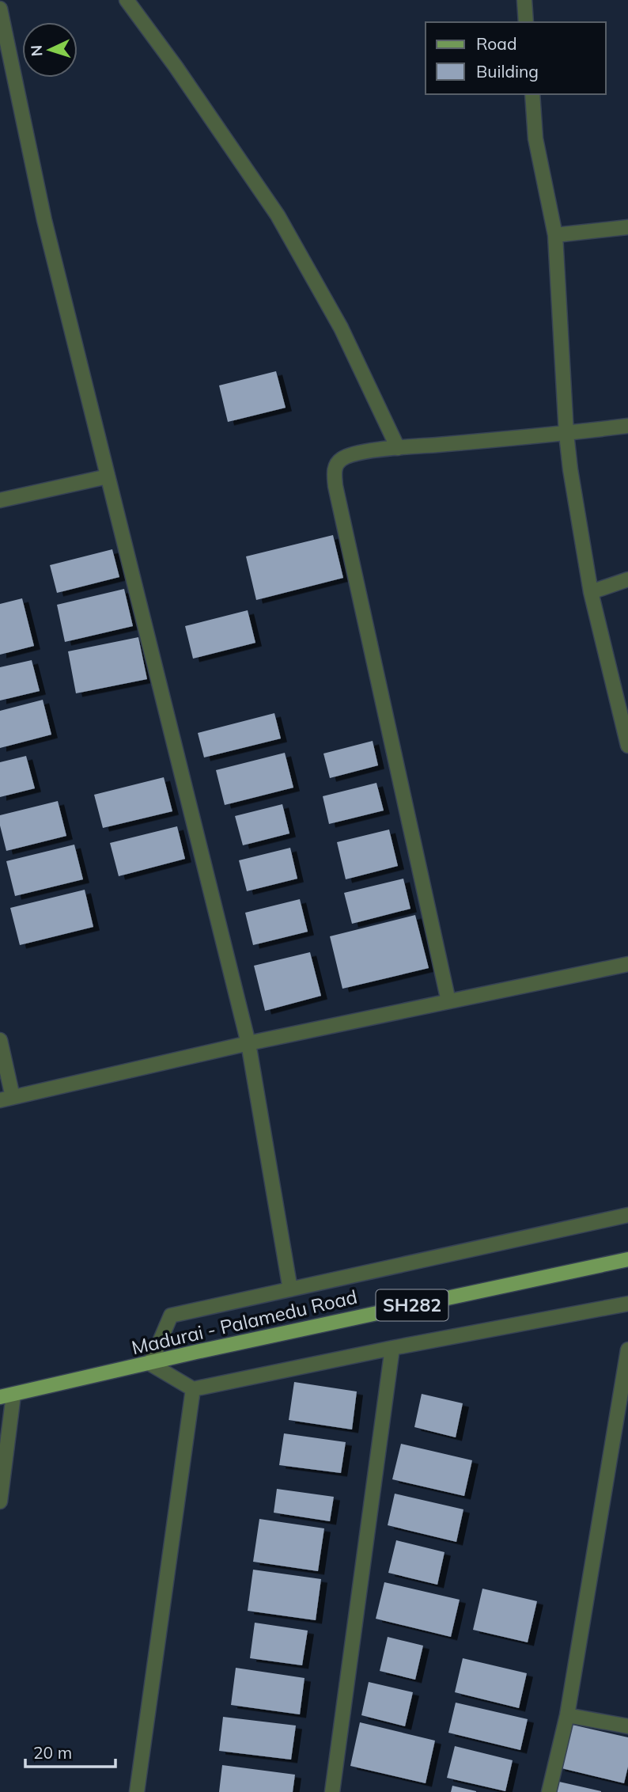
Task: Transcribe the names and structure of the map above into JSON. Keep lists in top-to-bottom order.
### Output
{
  "streets": {
    "main road": ["SH282", "Madurai - Palamedu Road"]
  },
  "legend": ["Road", "Building"],
  "scale_bar": "20 m",
  "north": "left"
}
